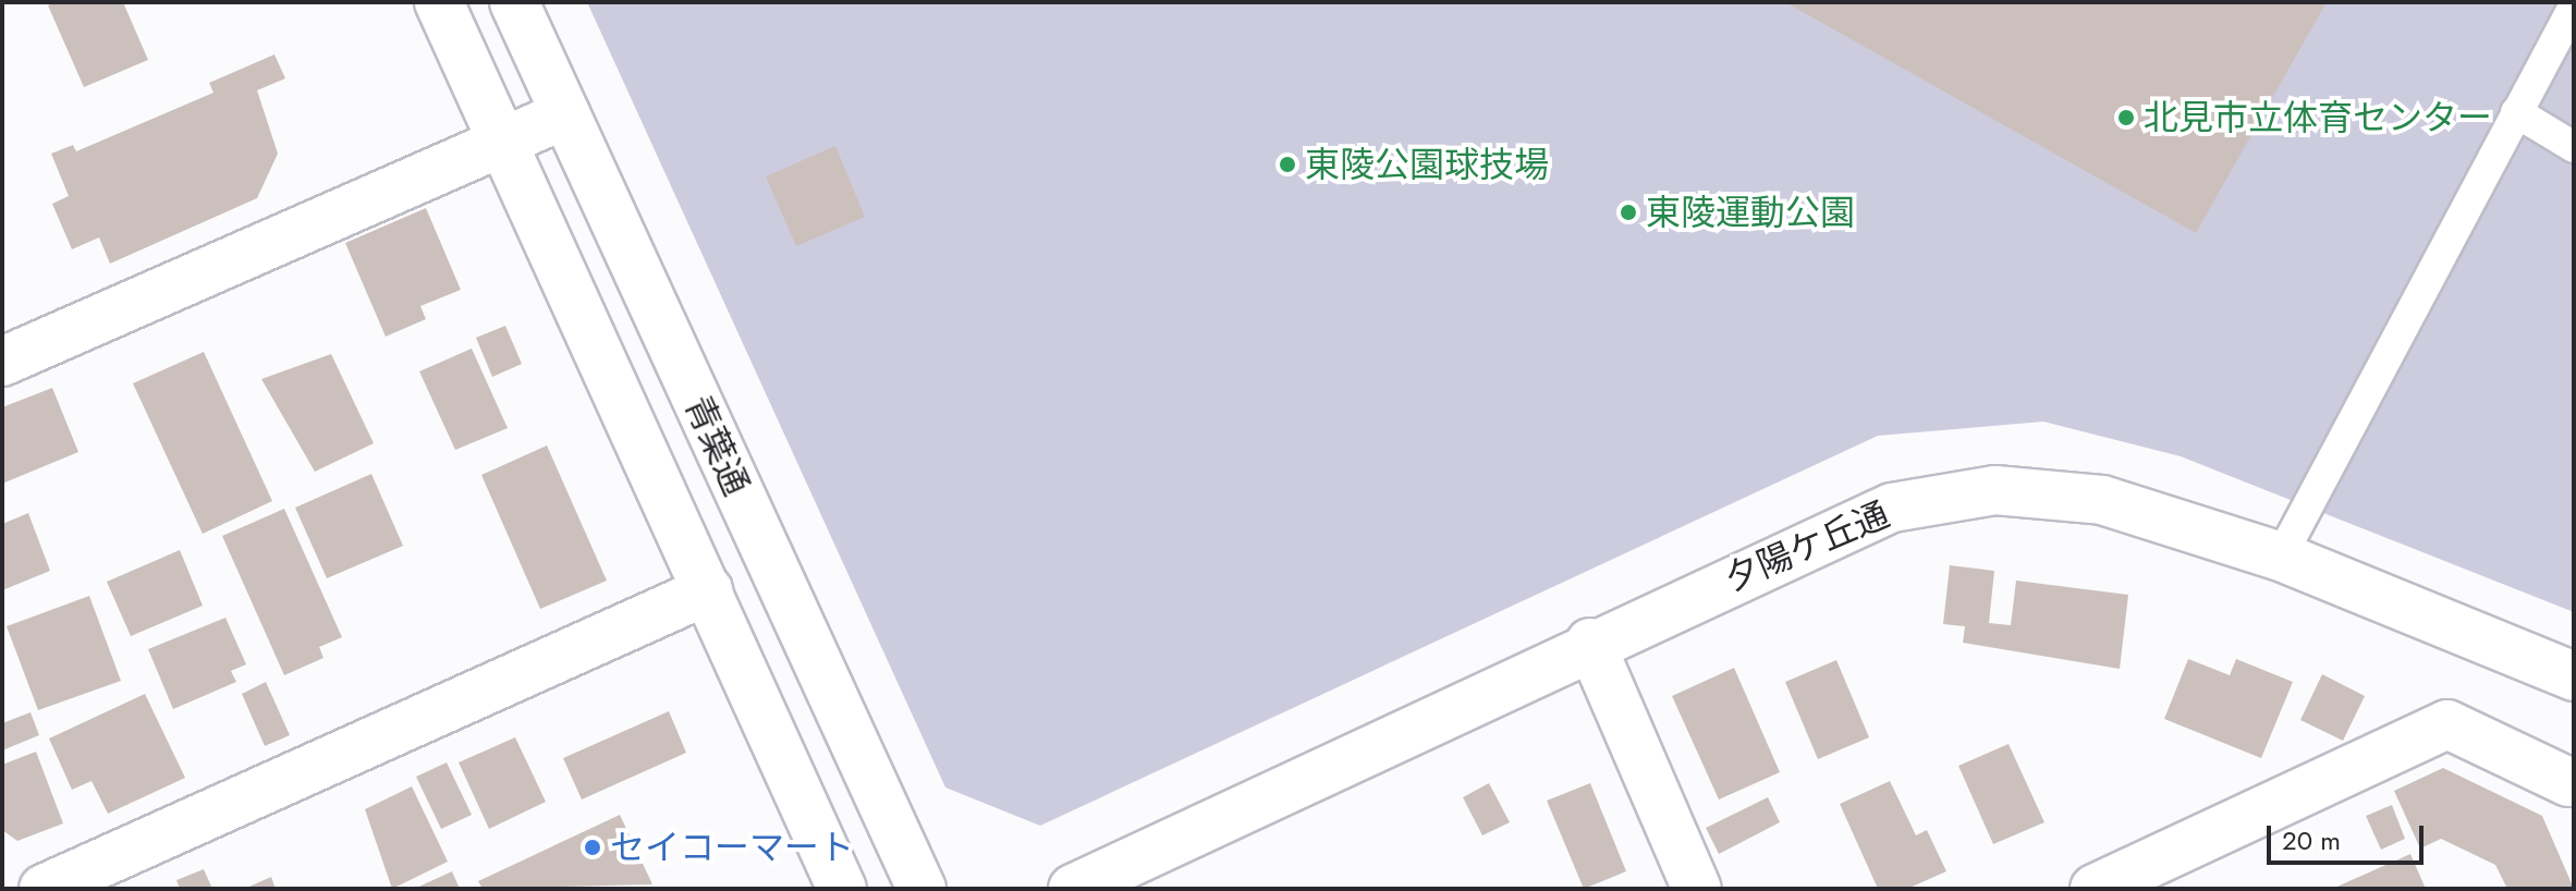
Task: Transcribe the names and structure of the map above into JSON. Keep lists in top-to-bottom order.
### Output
{
  "streets": {
    "street": ["青葉通", "夕陽ケ丘通"]
  },
  "places": [
    "北見市立体育センター",
    "東陵公園球技場",
    "東陵運動公園",
    "セイコーマート"
  ],
  "scale_bar": "20 m"
}
